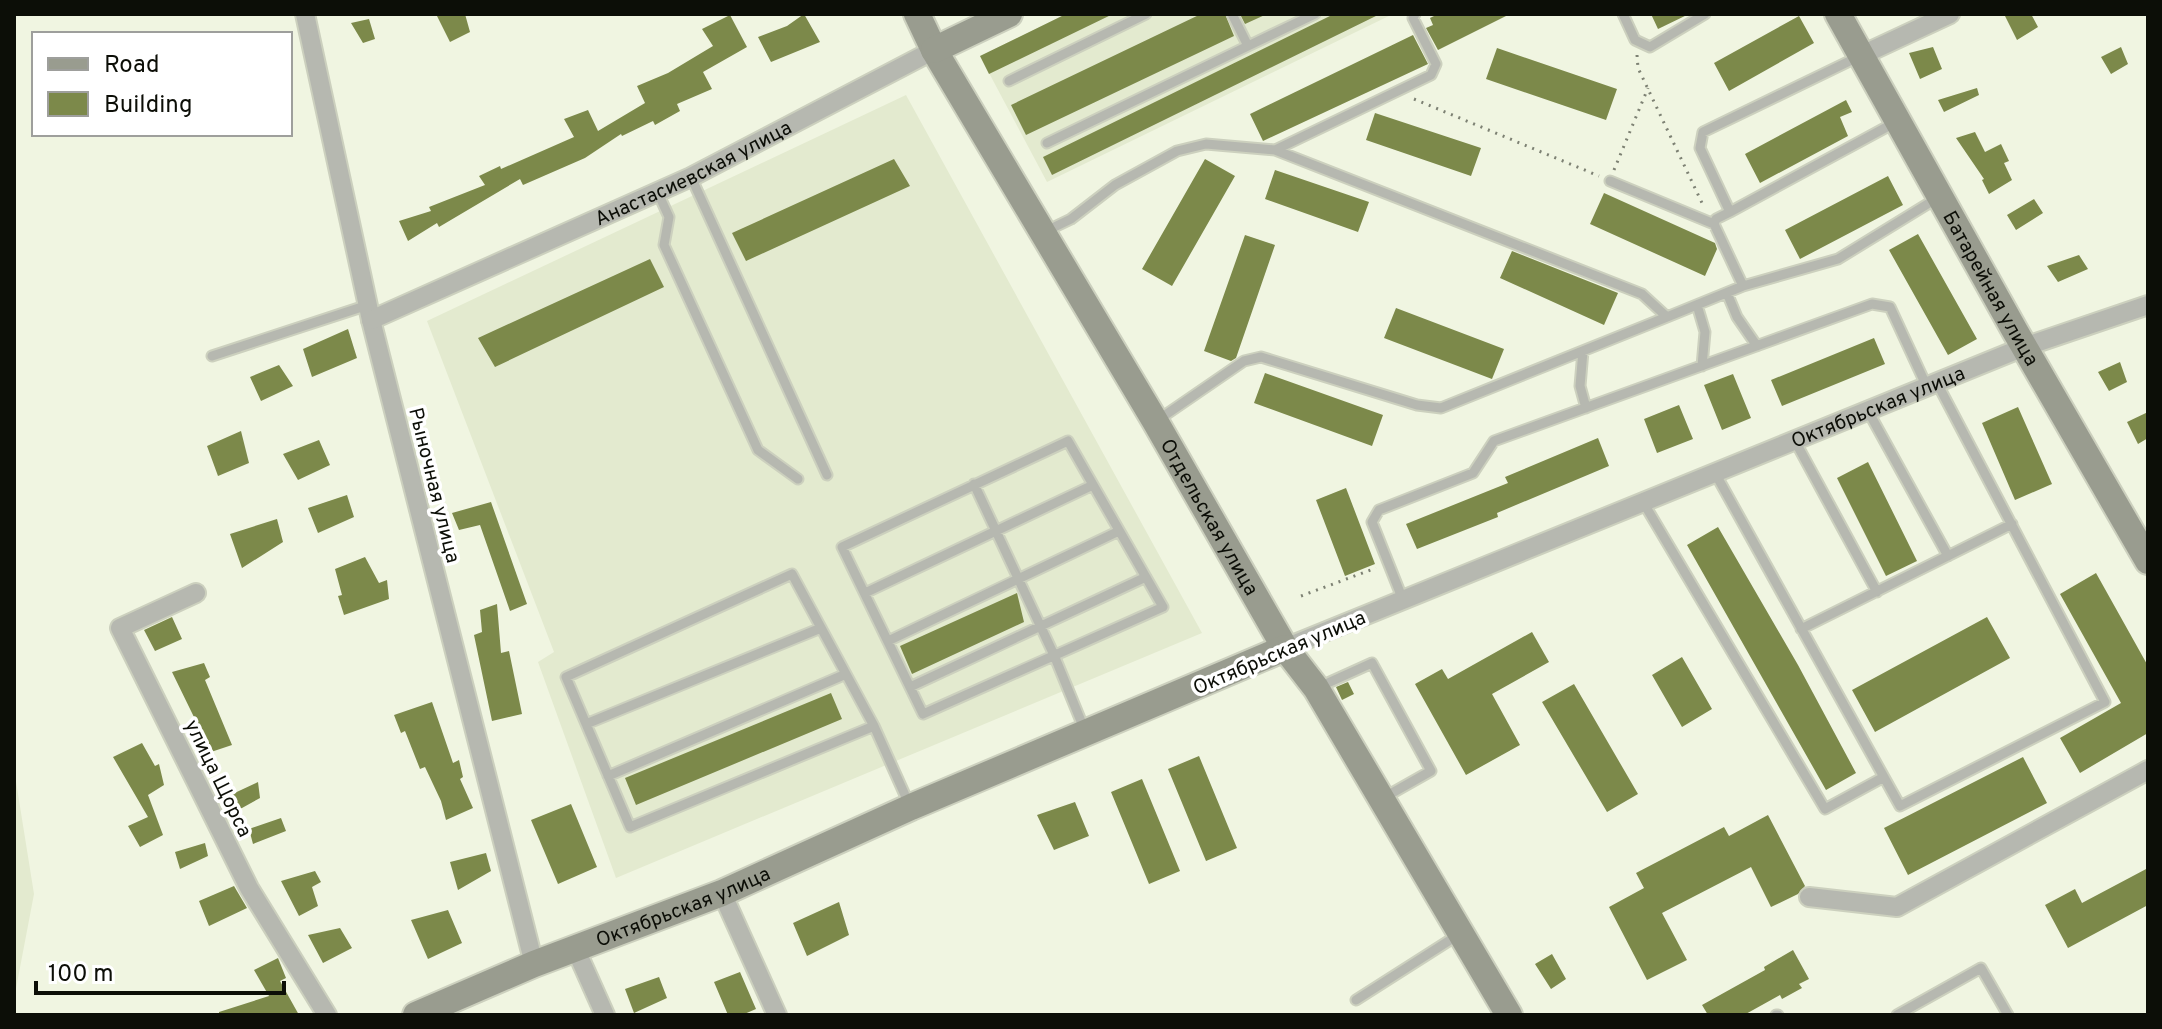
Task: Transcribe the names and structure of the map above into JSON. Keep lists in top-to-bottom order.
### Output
{
  "streets": {
    "street": [
      "Анастасиевская улица",
      "Батарейная улица",
      "Октябрьская улица",
      "Рыночная улица",
      "Отдельская улица",
      "улица Щорса"
    ]
  },
  "crossings": [
    ["Анастасиевская улица", "Рыночная улица"],
    ["Анастасиевская улица", "Отдельская улица"],
    ["Батарейная улица", "Октябрьская улица"],
    ["Октябрьская улица", "Рыночная улица"],
    ["Октябрьская улица", "Отдельская улица"]
  ],
  "legend": ["Road", "Building"],
  "scale_bar": "100 m"
}
